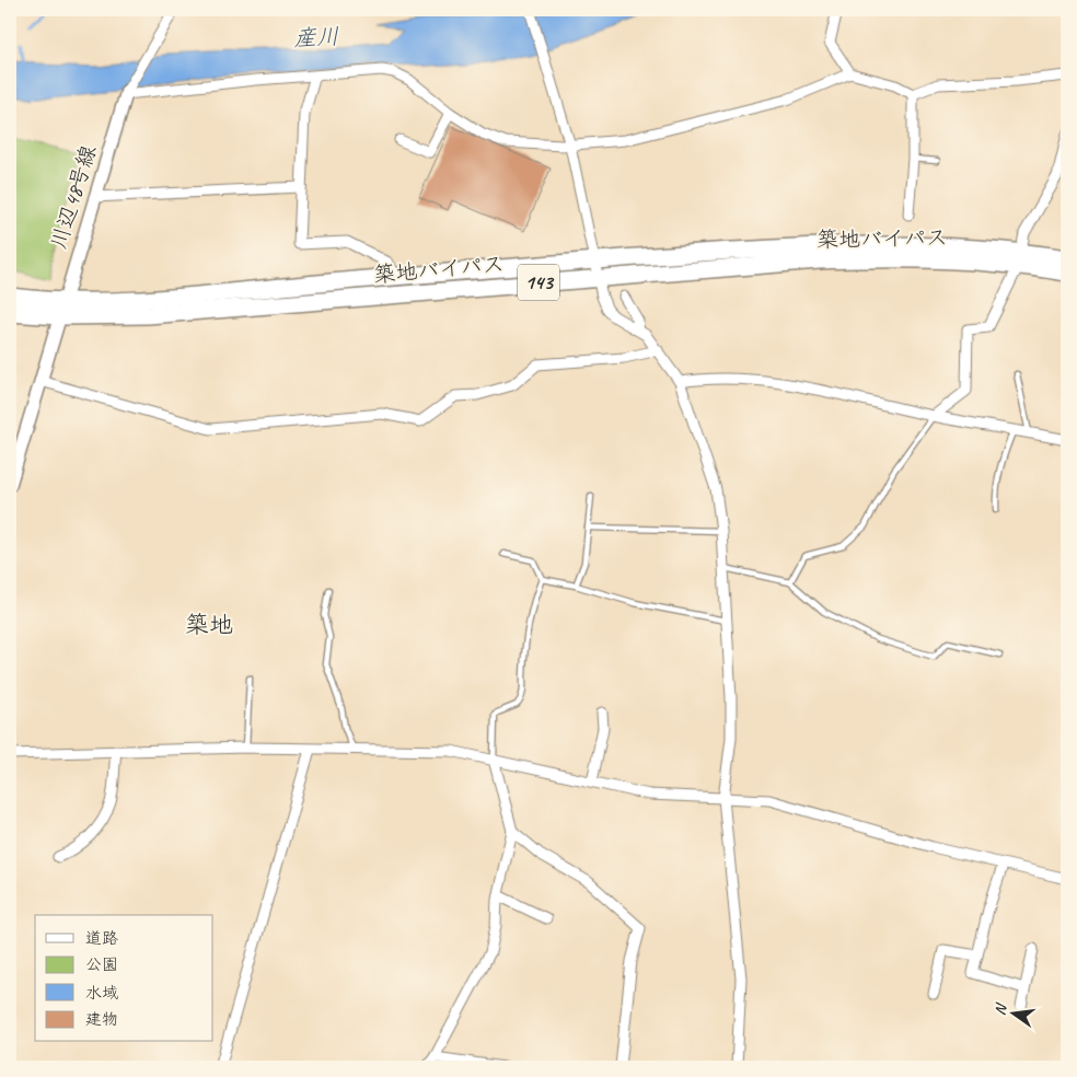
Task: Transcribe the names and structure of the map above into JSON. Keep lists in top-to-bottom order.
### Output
{
  "streets": {
    "highway": ["築地バイパス", "143"],
    "street": ["川辺48号線"]
  },
  "crossings": [
    ["川辺48号線", "築地バイパス"]
  ],
  "districts": ["築地"],
  "water": ["産川"],
  "legend": [
    "道路",
    "公園",
    "水域",
    "建物"
  ],
  "north": "left"
}
